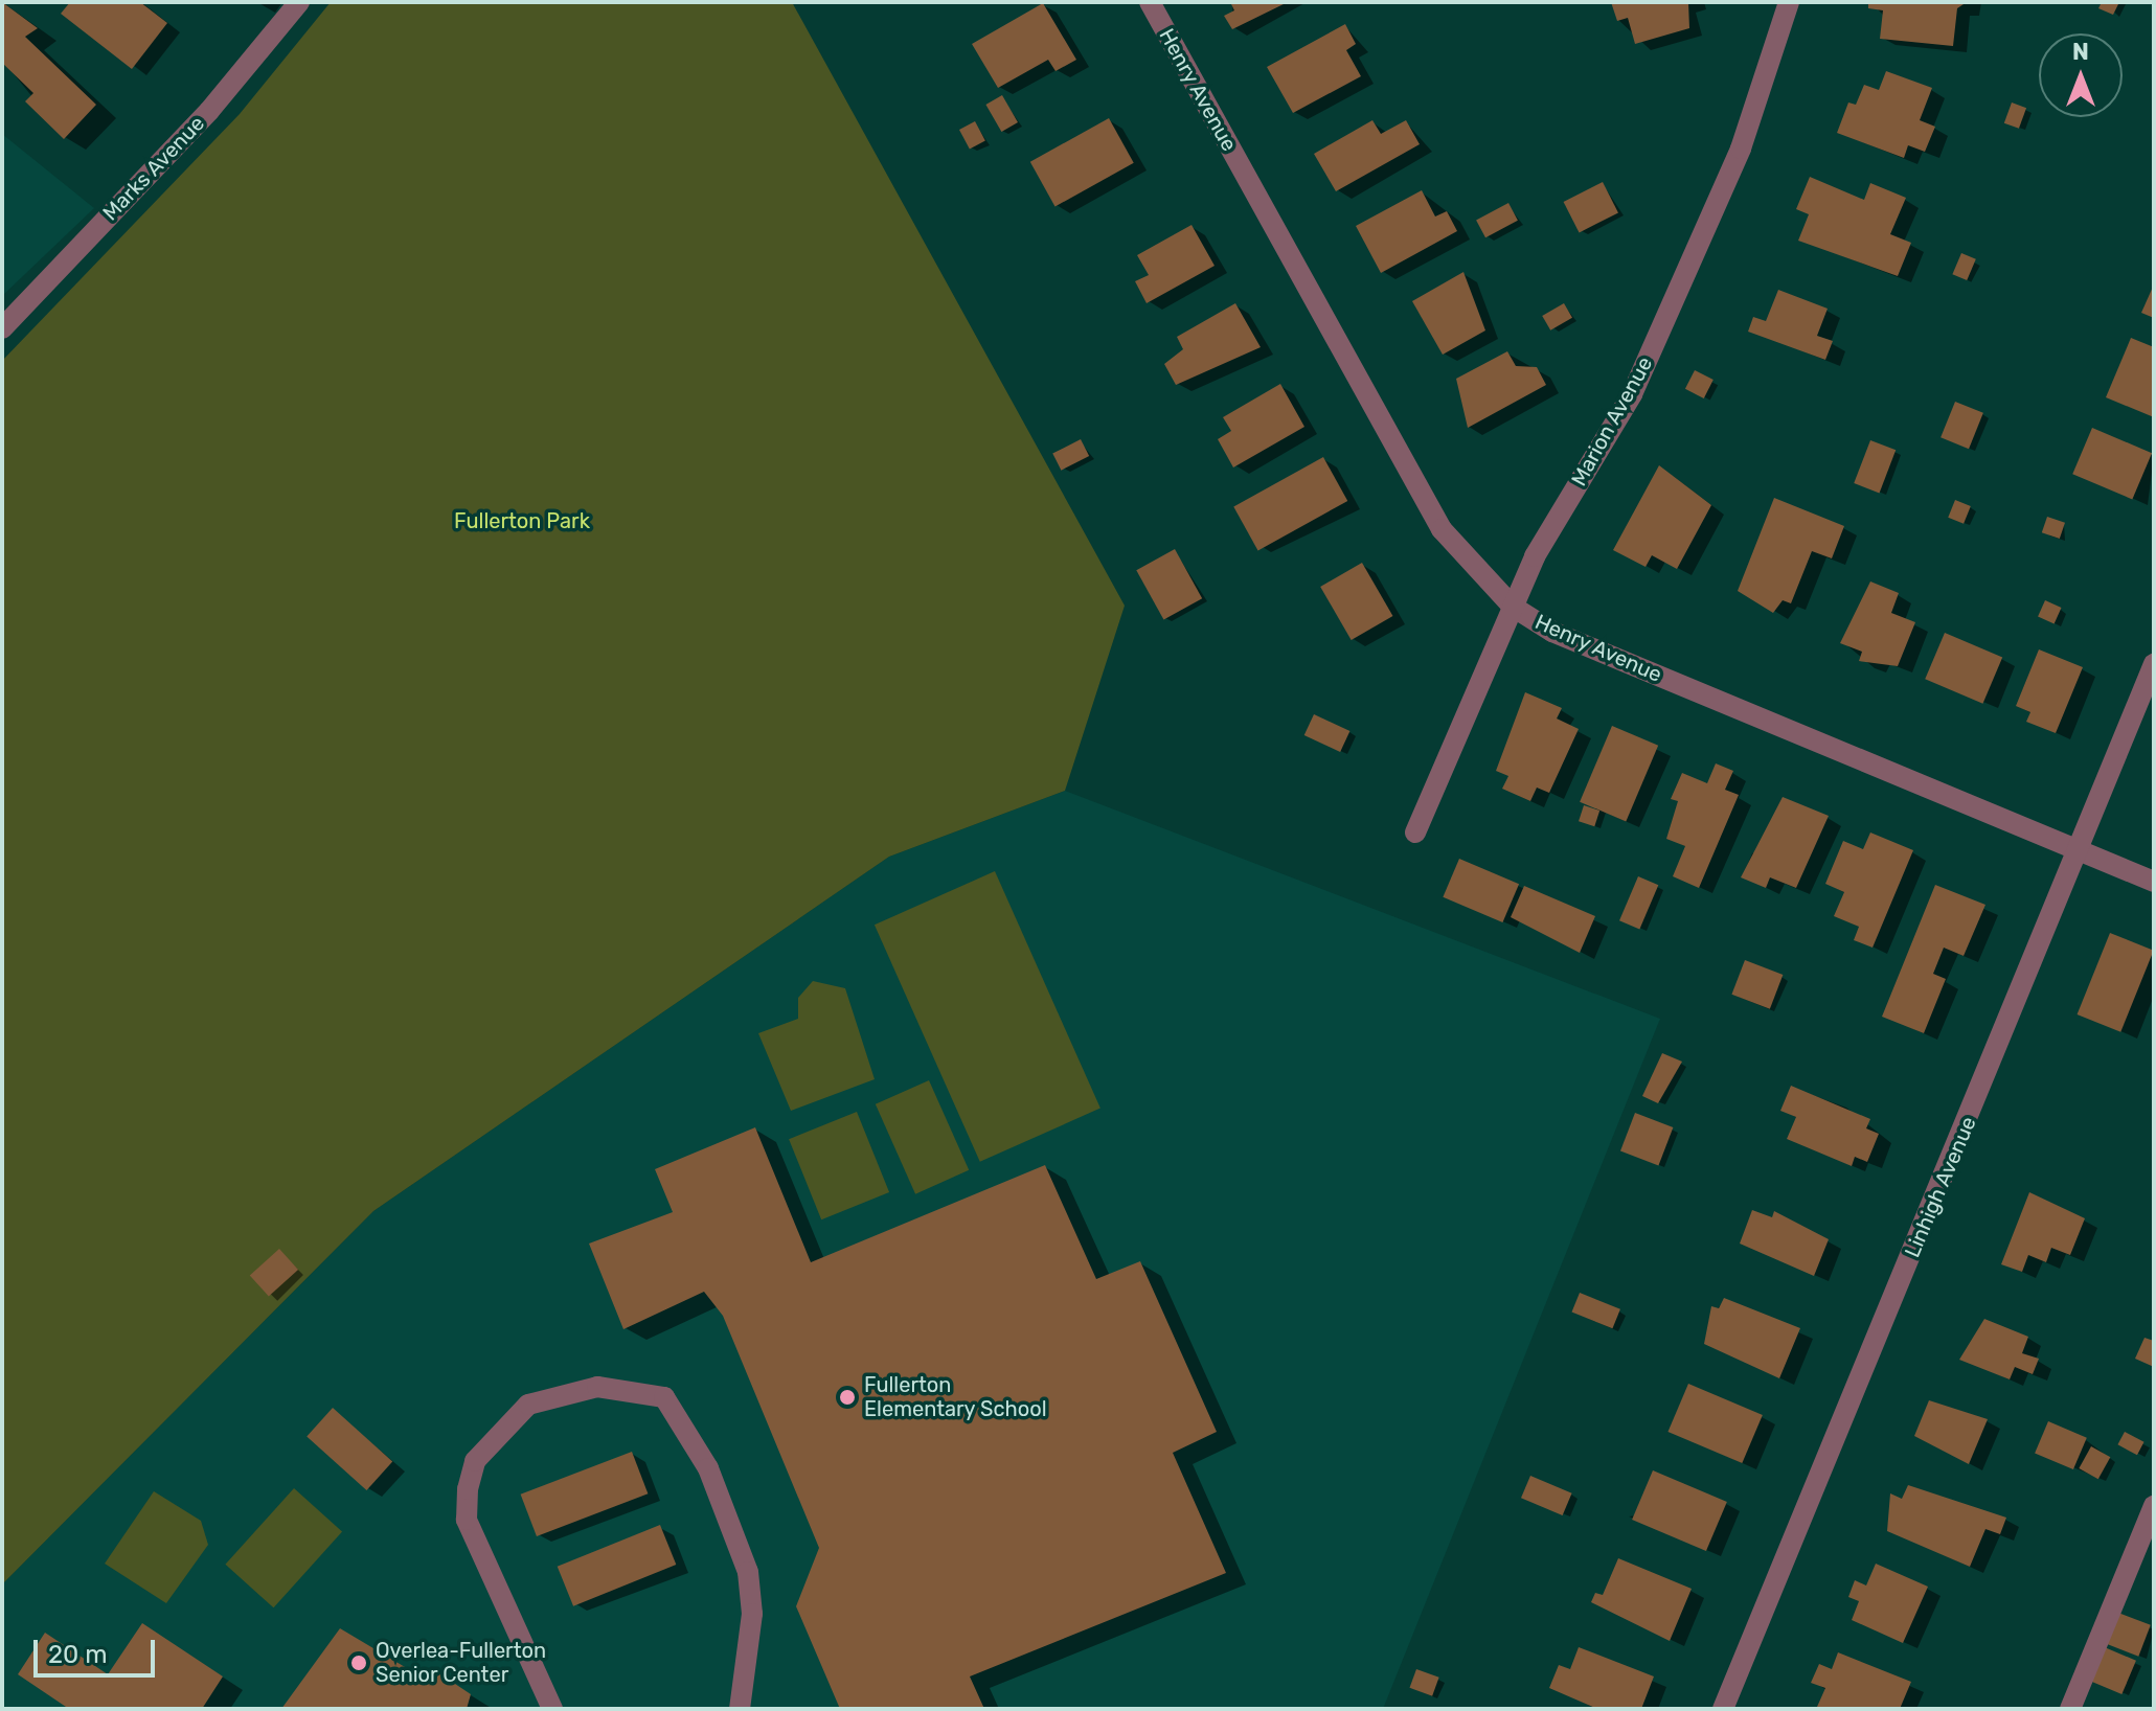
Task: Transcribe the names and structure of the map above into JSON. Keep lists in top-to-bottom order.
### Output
{
  "streets": {
    "street": [
      "Henry Avenue",
      "Marks Avenue",
      "Marion Avenue",
      "Linhigh Avenue"
    ]
  },
  "crossings": [
    ["Henry Avenue", "Marion Avenue"],
    ["Henry Avenue", "Linhigh Avenue"]
  ],
  "parks": ["Fullerton Park"],
  "places": ["Fullerton Elementary School", "Overlea-Fullerton Senior Center"],
  "scale_bar": "20 m",
  "north": "top"
}
